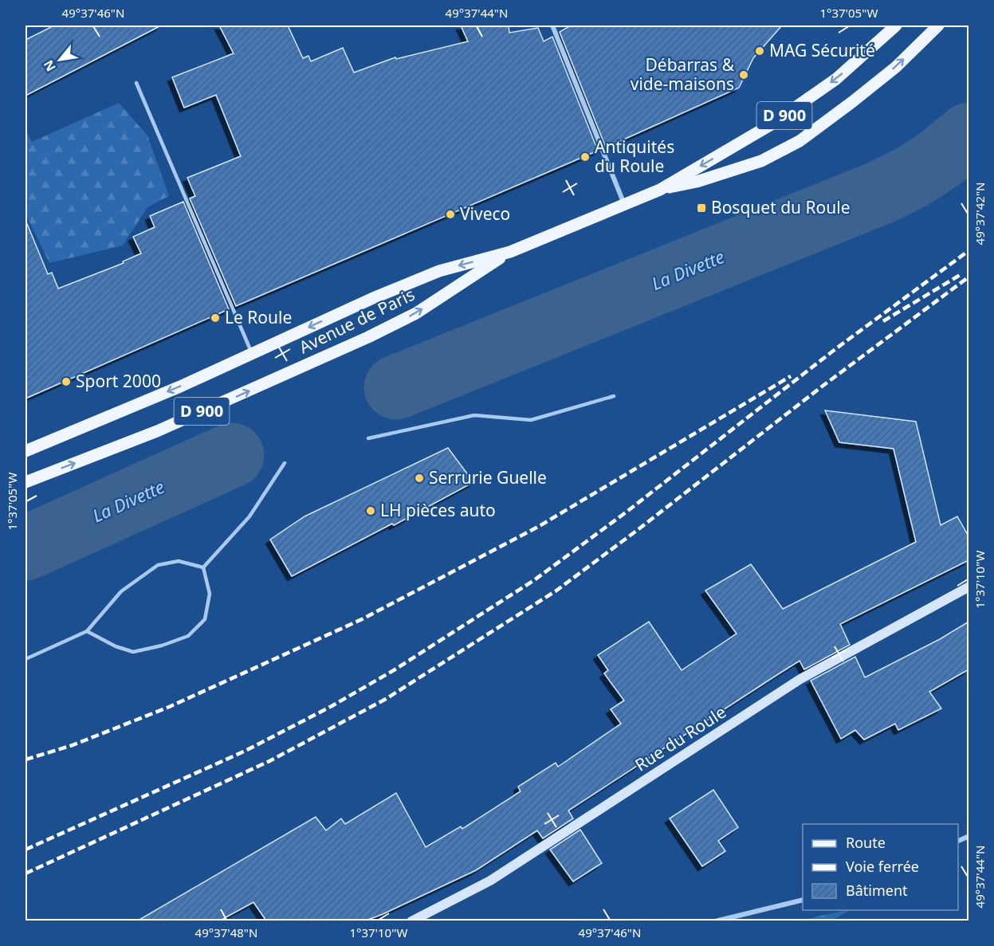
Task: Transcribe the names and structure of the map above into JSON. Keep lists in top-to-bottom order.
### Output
{
  "streets": {
    "main road": ["D 900", "Avenue de Paris"],
    "street": ["Rue du Roule"]
  },
  "water": ["La Divette"],
  "places": {
    "other": [
      "MAG Sécurité",
      "Débarras & vide-maisons",
      "Antiquités du Roule",
      "Viveco",
      "Le Roule",
      "Sport 2000",
      "Serrurie Guelle",
      "LH pièces auto"
    ],
    "transit": ["Bosquet du Roule"]
  },
  "legend": ["Route", "Voie ferrée", "Bâtiment"],
  "north": "bottom left",
  "coordinates": [
    "49°37'46\"N",
    "49°37'44\"N",
    "1°37'05\"W",
    "49°37'42\"N",
    "1°37'10\"W",
    "49°37'48\"N"
  ]
}
